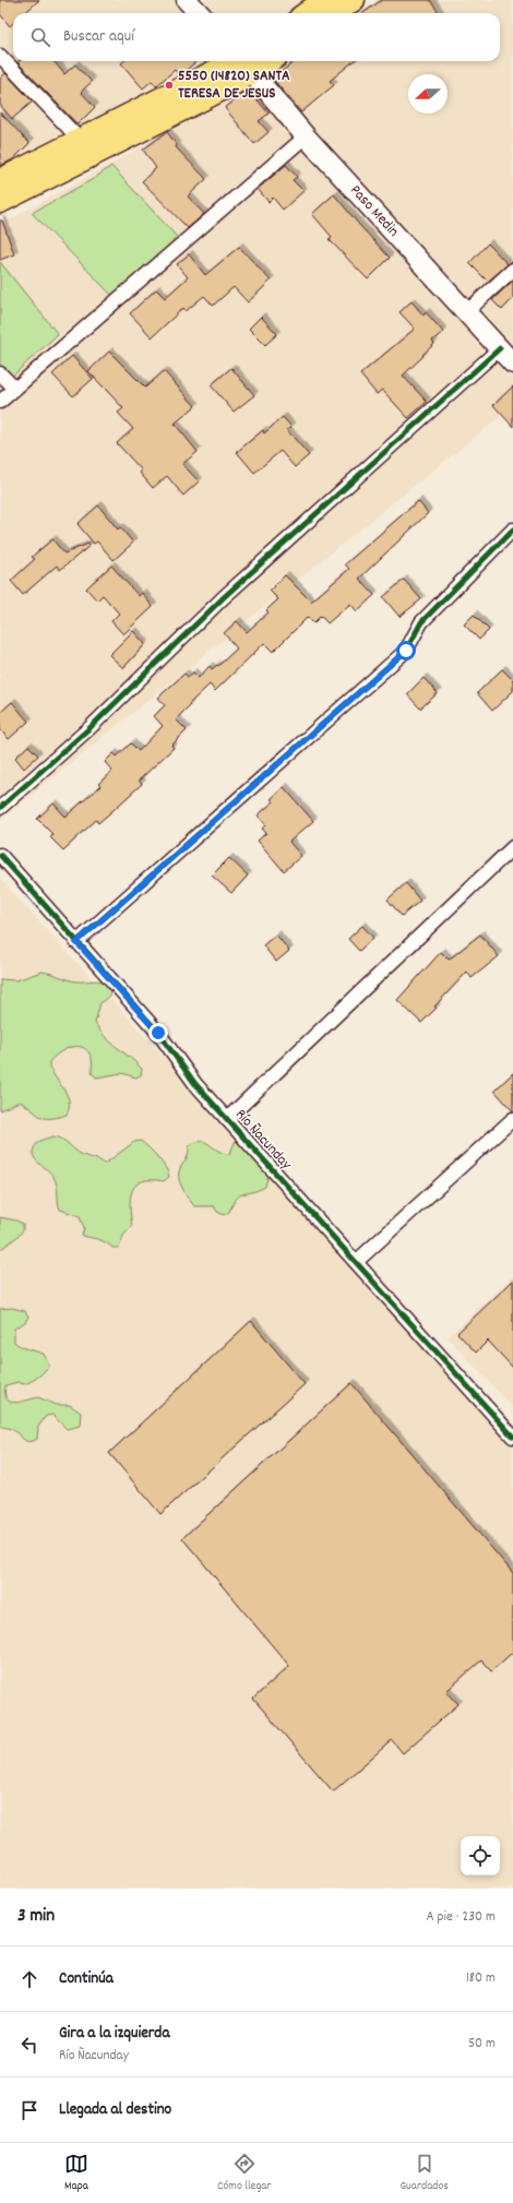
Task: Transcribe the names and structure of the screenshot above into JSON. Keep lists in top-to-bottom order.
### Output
{
  "streets": {
    "street": ["Paso Medin", "Río Ñacunday"]
  },
  "places": ["5550 (14820) SANTA TERESA DE JESUS"],
  "north": "left",
  "page": {
    "search": "Buscar aquí",
    "heading": ["3 min", "A pie · 230 m"],
    "list": [
      ["Continúa", "180 m"],
      ["Gira a la izquierda", "Río Ñacunday", "50 m"],
      "Llegada al destino"
    ],
    "nav": ["Mapa", "Cómo llegar", "Guardados"]
  }
}
